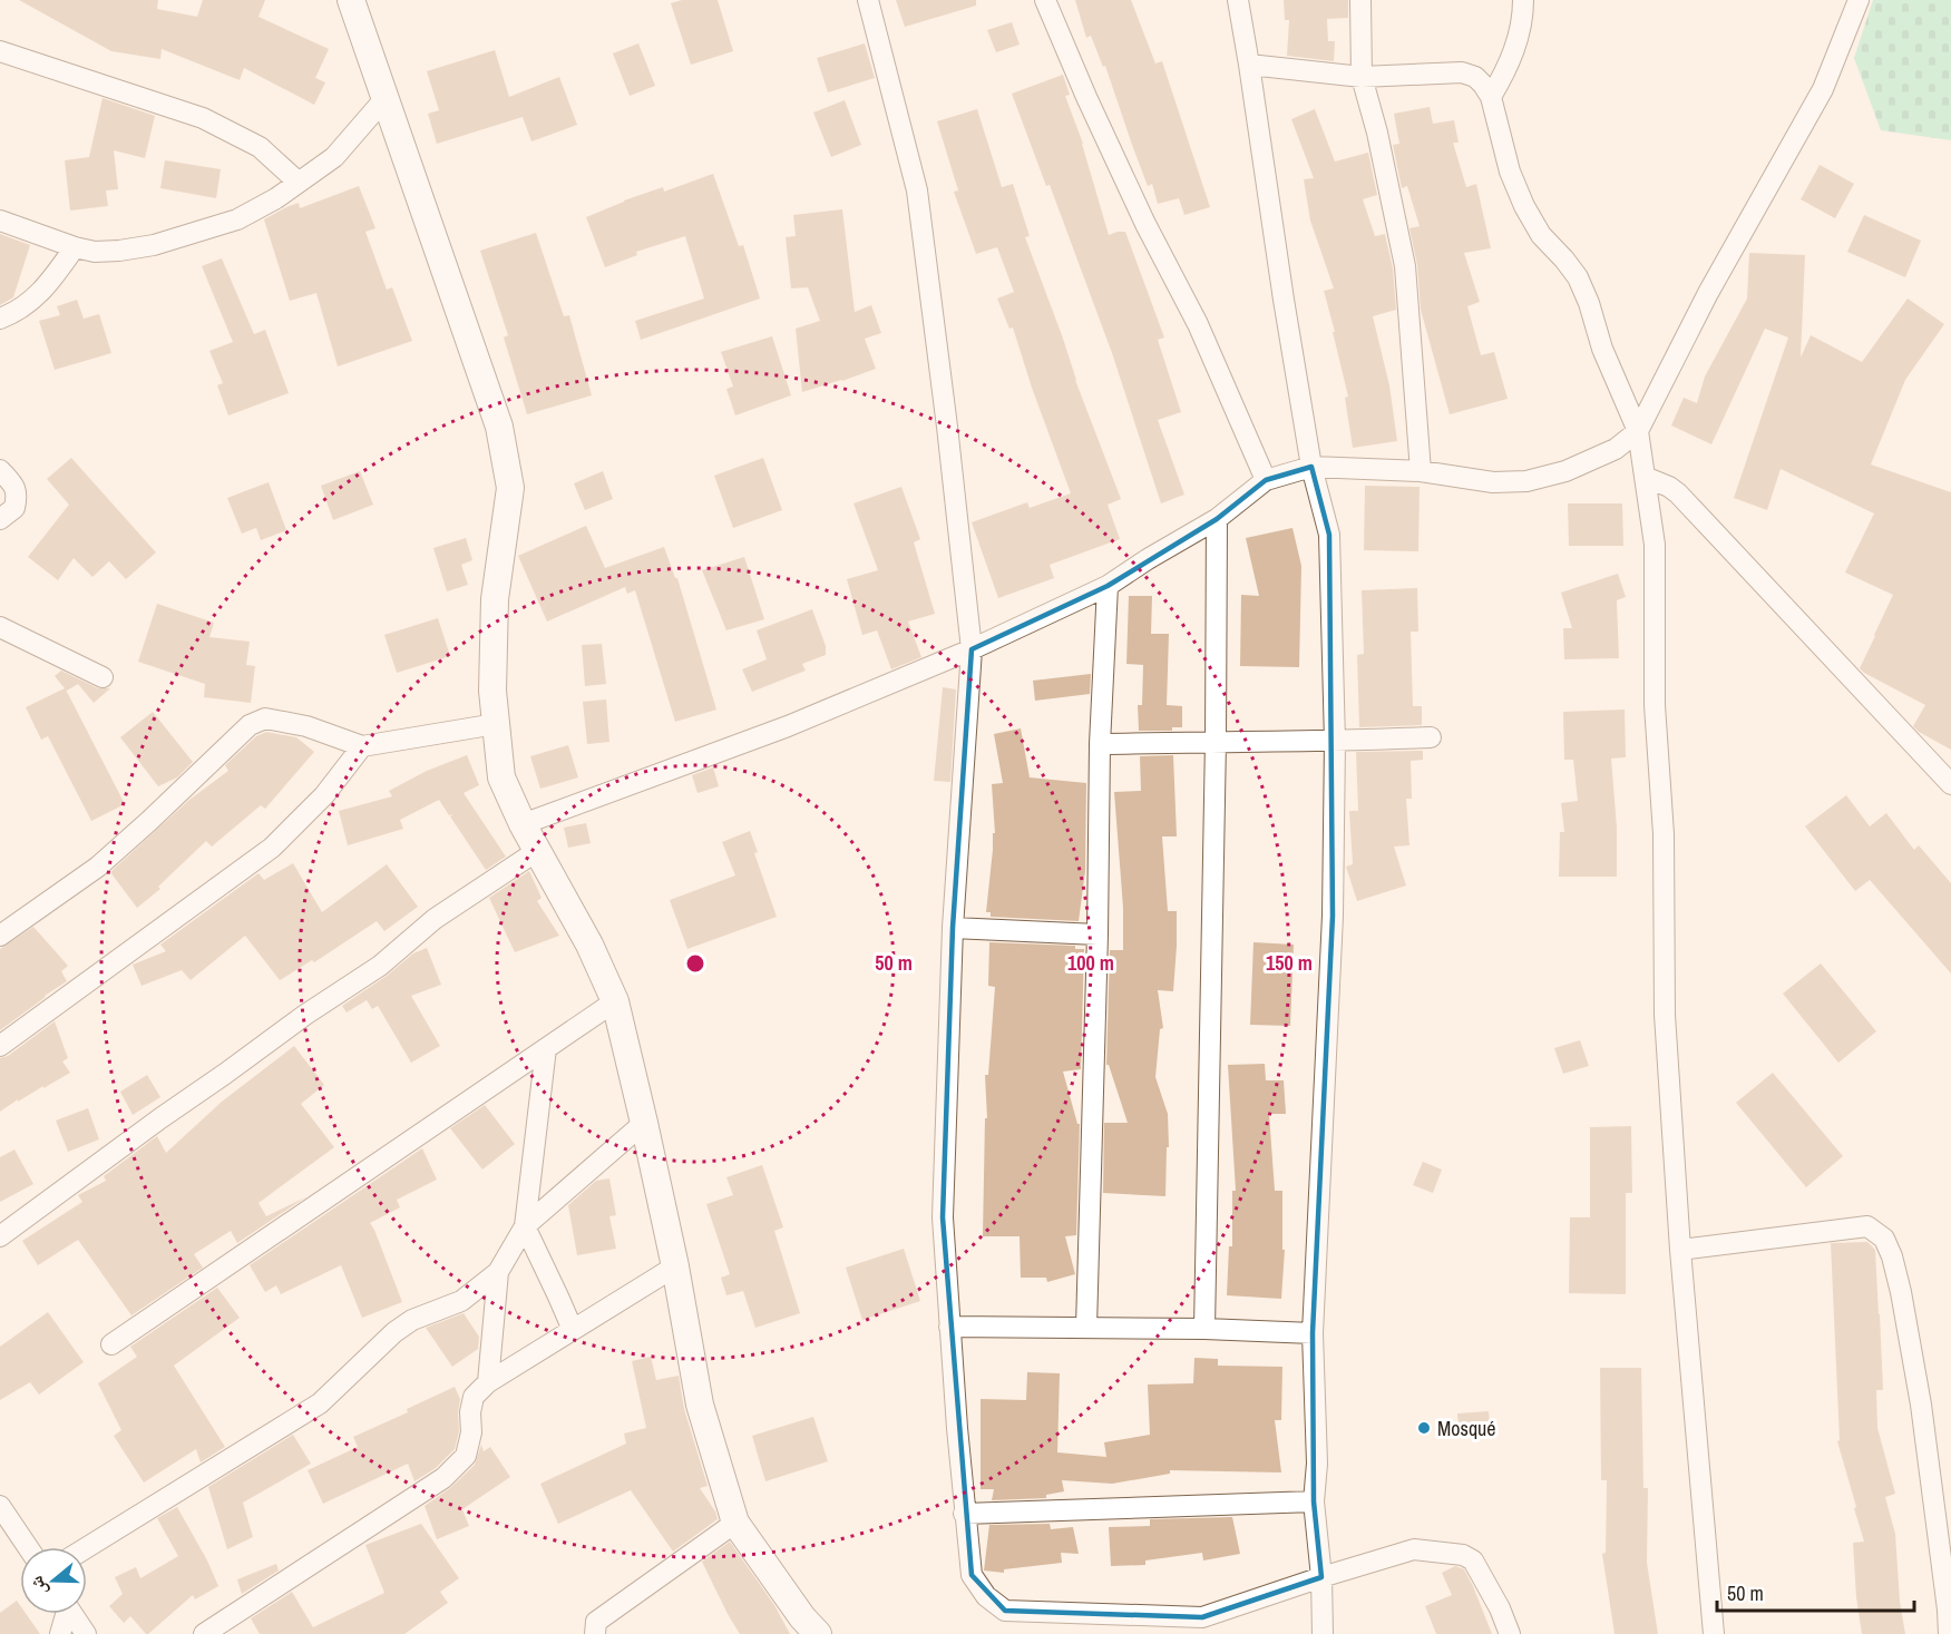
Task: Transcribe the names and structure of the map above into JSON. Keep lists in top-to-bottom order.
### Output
{
  "places": ["Mosqué"],
  "scale_bar": "50 m",
  "north": "left",
  "rings": ["50 m", "100 m", "150 m"]
}
